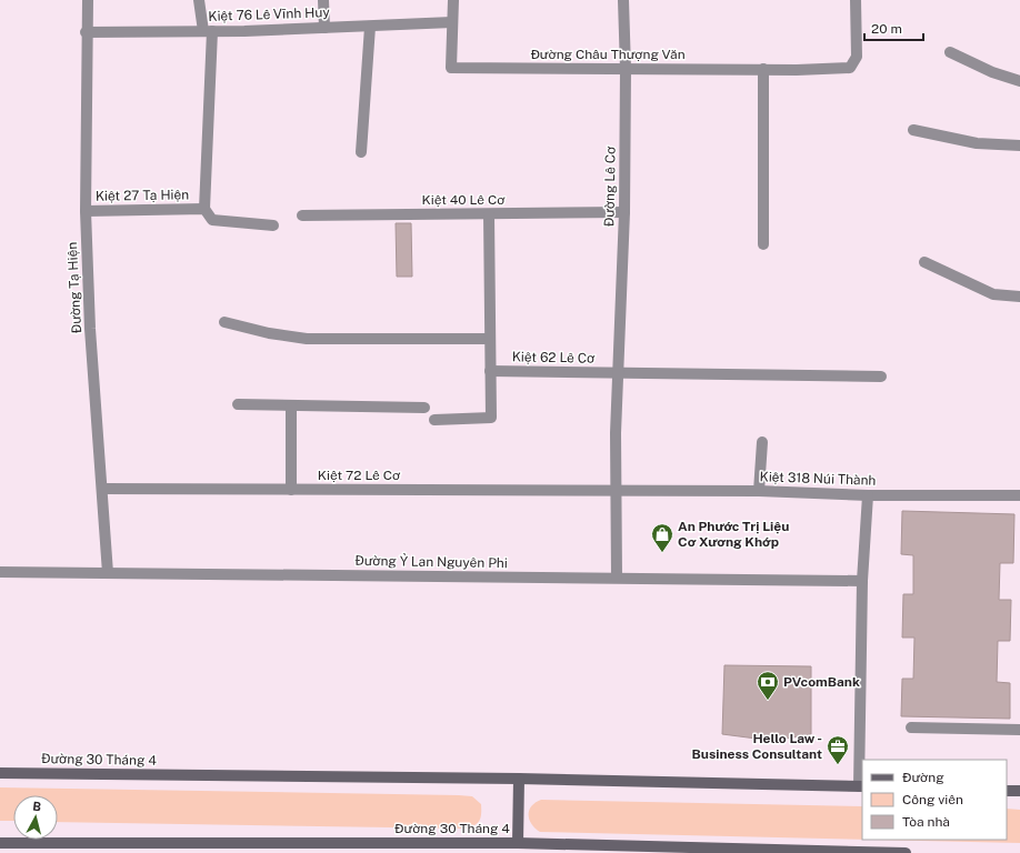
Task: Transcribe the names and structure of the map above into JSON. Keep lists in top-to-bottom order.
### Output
{
  "streets": {
    "street": [
      "Kiệt 76 Lê Vĩnh Huy",
      "Đường Châu Thượng Văn",
      "Đường Lê Cơ",
      "Kiệt 27 Tạ Hiện",
      "Kiệt 40 Lê Cơ",
      "Đường Tạ Hiện",
      "Kiệt 62 Lê Cơ",
      "Kiệt 72 Lê Cơ",
      "Kiệt 318 Núi Thành",
      "Đường Ỷ Lan Nguyên Phi",
      "Đường 30 Tháng 4"
    ]
  },
  "crossings": [
    ["Kiệt 76 Lê Vĩnh Huy", "Đường Châu Thượng Văn"],
    ["Kiệt 76 Lê Vĩnh Huy", "Đường Tạ Hiện"],
    ["Đường Châu Thượng Văn", "Đường Lê Cơ"],
    ["Đường Lê Cơ", "Kiệt 40 Lê Cơ"],
    ["Đường Lê Cơ", "Kiệt 62 Lê Cơ"],
    ["Đường Lê Cơ", "Kiệt 72 Lê Cơ"],
    ["Đường Lê Cơ", "Kiệt 318 Núi Thành"],
    ["Đường Lê Cơ", "Đường Ỷ Lan Nguyên Phi"],
    ["Kiệt 27 Tạ Hiện", "Đường Tạ Hiện"],
    ["Đường Tạ Hiện", "Kiệt 72 Lê Cơ"],
    ["Đường Tạ Hiện", "Đường Ỷ Lan Nguyên Phi"],
    ["Kiệt 72 Lê Cơ", "Kiệt 318 Núi Thành"]
  ],
  "places": {
    "shop": ["An Phước Trị Liệu Cơ Xương Khớp"],
    "bank": ["PVcomBank"],
    "office": ["Hello Law - Business Consultant"]
  },
  "legend": ["Đường", "Công viên", "Tòa nhà"],
  "scale_bar": "20 m",
  "north": "top"
}
